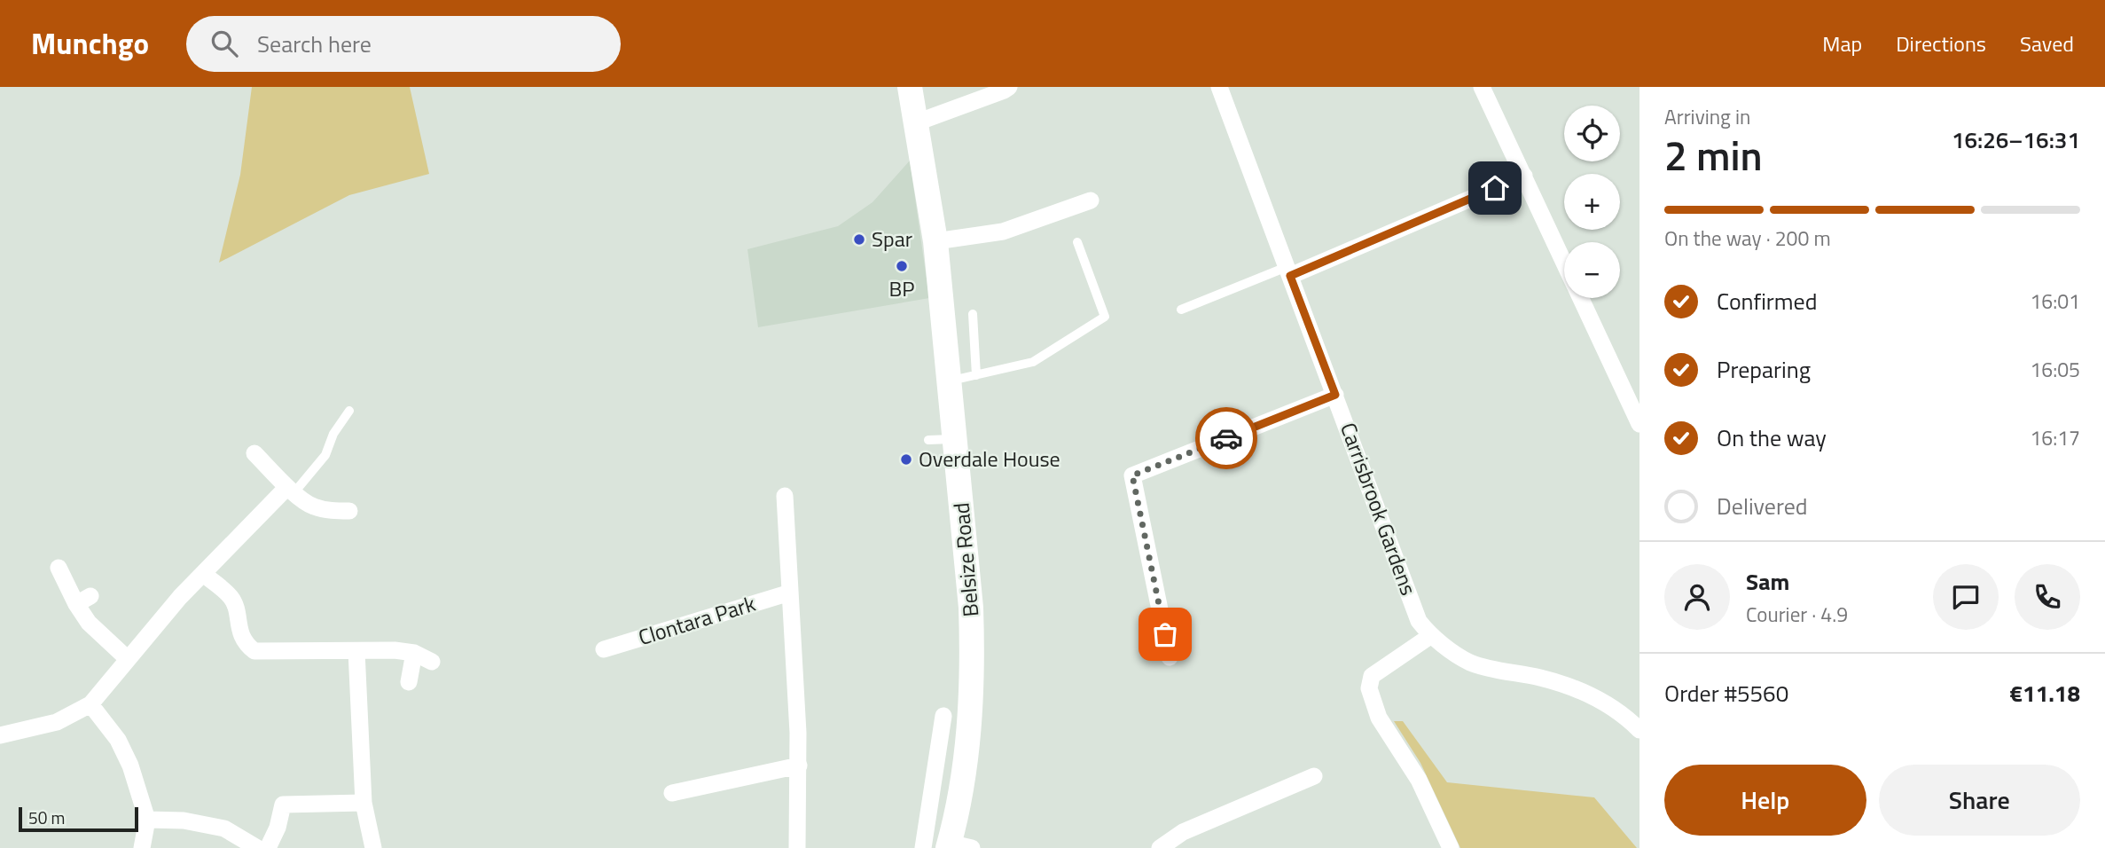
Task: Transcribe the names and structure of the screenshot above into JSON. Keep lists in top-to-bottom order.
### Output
{
  "streets": {
    "street": ["Carrisbrook Gardens", "Belsize Road", "Clontara Park"]
  },
  "places": ["Spar", "BP", "Overdale House"],
  "scale_bar": "50 m",
  "page": {
    "header": "Munchgo",
    "search": "Search here",
    "nav": ["Map", "Directions", "Saved"],
    "heading": ["2 min", "Arriving in", "16:26–16:31"],
    "panel": [
      "Sam",
      "Courier · 4.9",
      "Order #5560",
      "€11.18"
    ],
    "map_buttons": ["+", "−"],
    "bar": "On the way · 200 m",
    "list": [
      ["Confirmed", "16:01"],
      ["Preparing", "16:05"],
      ["On the way", "16:17"],
      "Delivered"
    ],
    "buttons": ["Help", "Share"],
    "scale": "50 m"
  }
}
